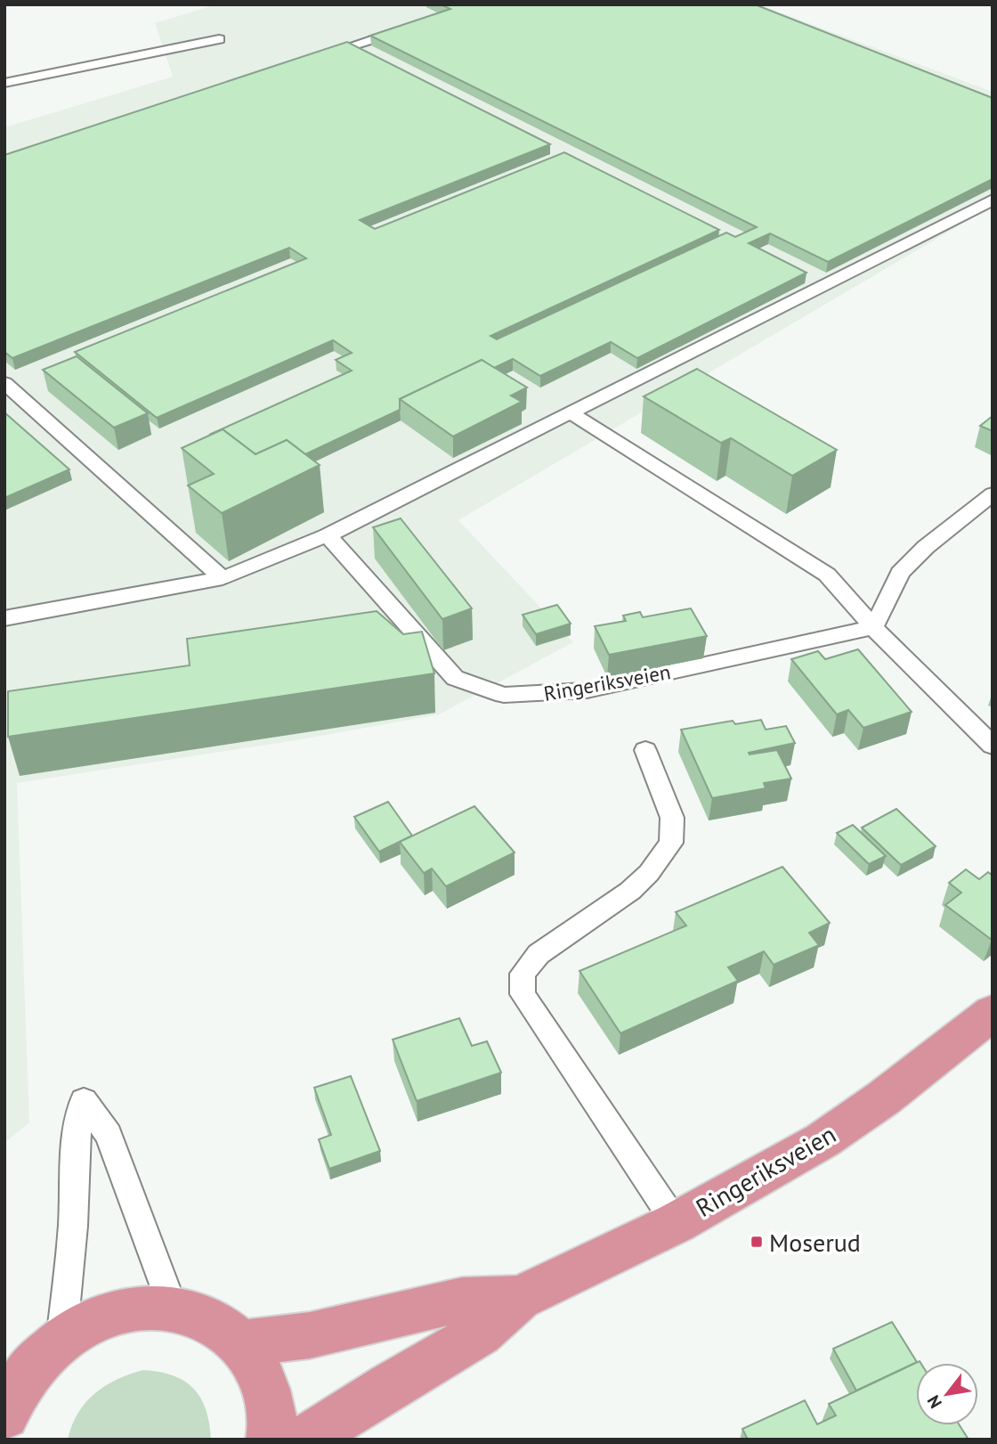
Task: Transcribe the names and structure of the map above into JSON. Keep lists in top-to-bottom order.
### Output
{
  "streets": {
    "highway": ["Ringeriksveien"]
  },
  "places": {
    "transit": ["Moserud"]
  },
  "north": "bottom left"
}
